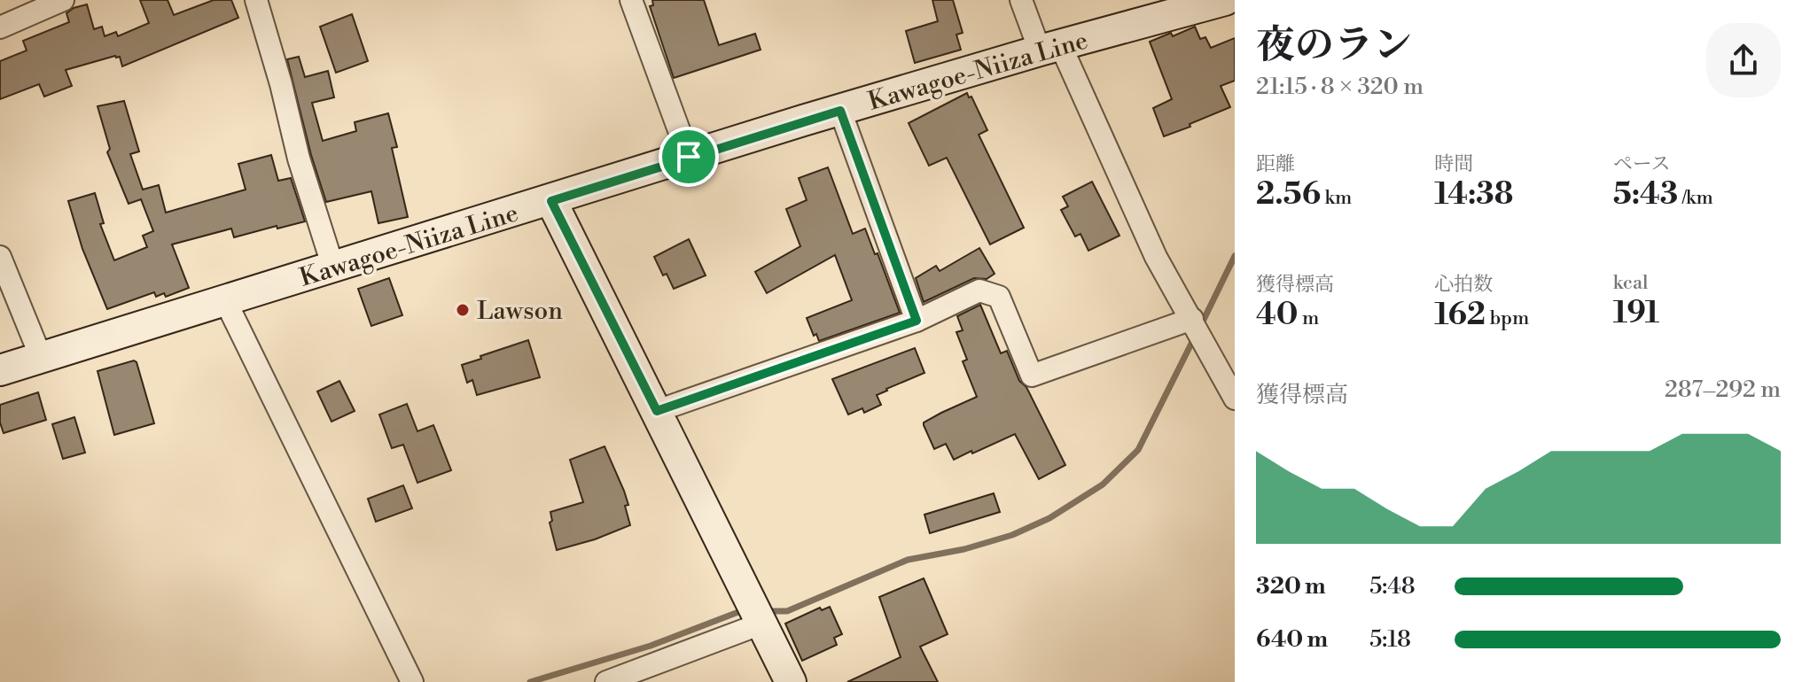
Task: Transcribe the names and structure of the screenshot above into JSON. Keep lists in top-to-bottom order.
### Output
{
  "streets": {
    "main road": ["Kawagoe-Niiza Line"]
  },
  "places": ["Lawson"],
  "page": {
    "heading": ["夜のラン", "21:15 · 8 × 320 m"],
    "stats": [
      ["距離", "2.56 km"],
      ["時間", "14:38"],
      ["ペース", "5:43 /km"],
      ["獲得標高", "40 m"],
      ["心拍数", "162 bpm"],
      ["kcal", "191"]
    ],
    "chart": ["獲得標高", "287–292 m"],
    "list": [
      {
        "name": "320 m",
        "note": "5:48"
      },
      {
        "name": "640 m",
        "note": "5:18"
      }
    ]
  }
}
